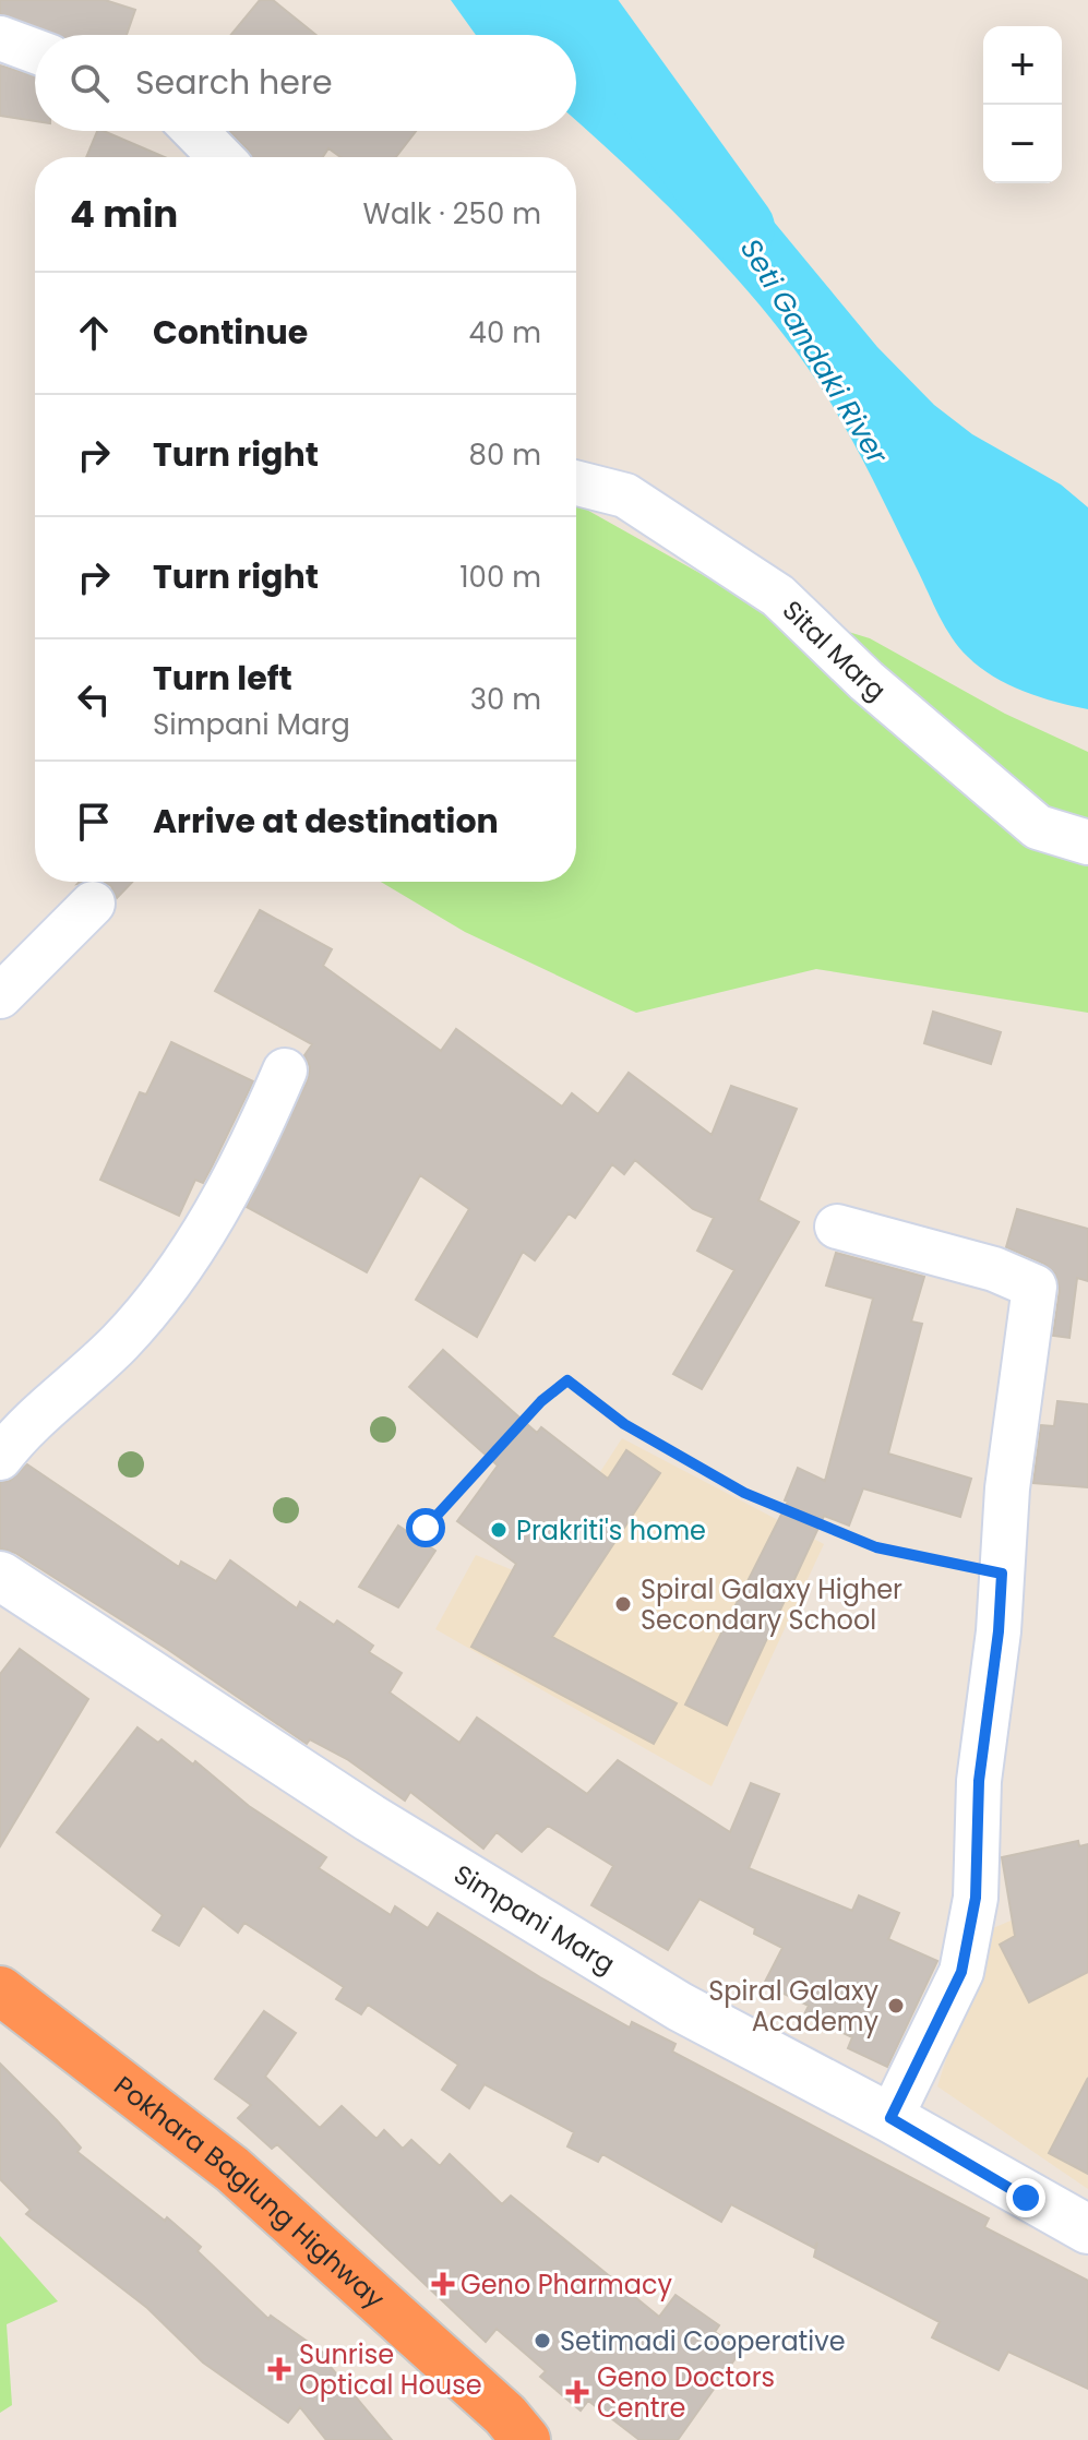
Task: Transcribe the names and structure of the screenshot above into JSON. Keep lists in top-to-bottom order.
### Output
{
  "streets": {
    "highway": ["Pokhara Baglung Highway"],
    "main road": ["Simpani Marg"],
    "street": ["Sital Marg"]
  },
  "water": ["Seti Gandaki River"],
  "places": {
    "other": [
      "Prakriti's home",
      "Spiral Galaxy Higher Secondary School",
      "Spiral Galaxy Academy",
      "Setimadi Cooperative"
    ],
    "health": ["Geno Pharmacy", "Sunrise Optical House", "Geno Doctors Centre"]
  },
  "page": {
    "map_buttons": ["+", "−"],
    "search": "Search here",
    "heading": ["4 min", "Walk · 250 m"],
    "list": [
      ["Continue", "40 m"],
      ["Turn right", "80 m"],
      ["Turn right", "100 m"],
      ["Turn left", "Simpani Marg", "30 m"],
      "Arrive at destination"
    ]
  }
}
